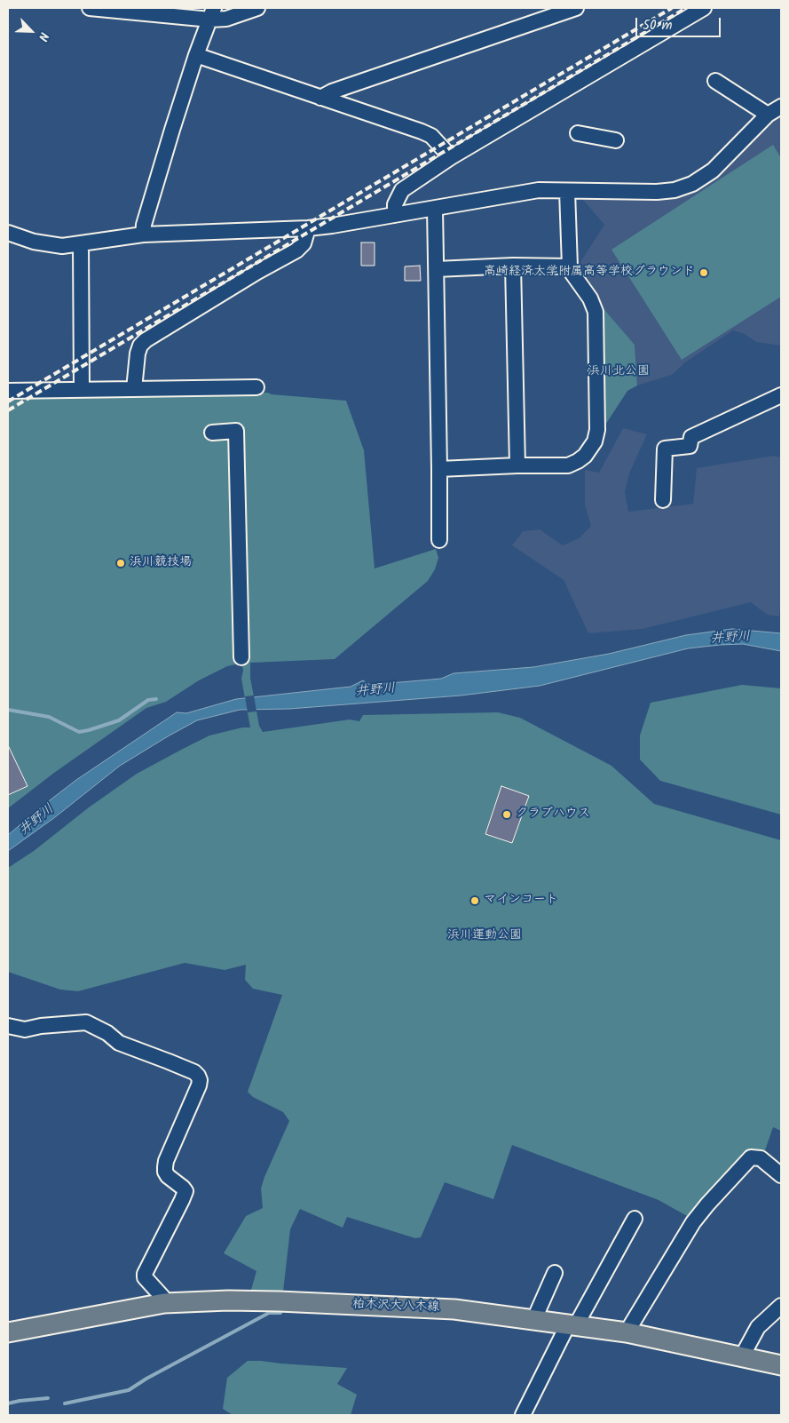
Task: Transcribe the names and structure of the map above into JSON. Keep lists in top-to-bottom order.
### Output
{
  "streets": {
    "main road": ["柏木沢大八木線"]
  },
  "water": ["井野川"],
  "parks": ["浜川北公園", "浜川運動公園"],
  "places": [
    "高崎経済大学附属高等学校グラウンド",
    "浜川競技場",
    "クラブハウス",
    "マインコート"
  ],
  "scale_bar": "50 m",
  "north": "bottom right"
}
